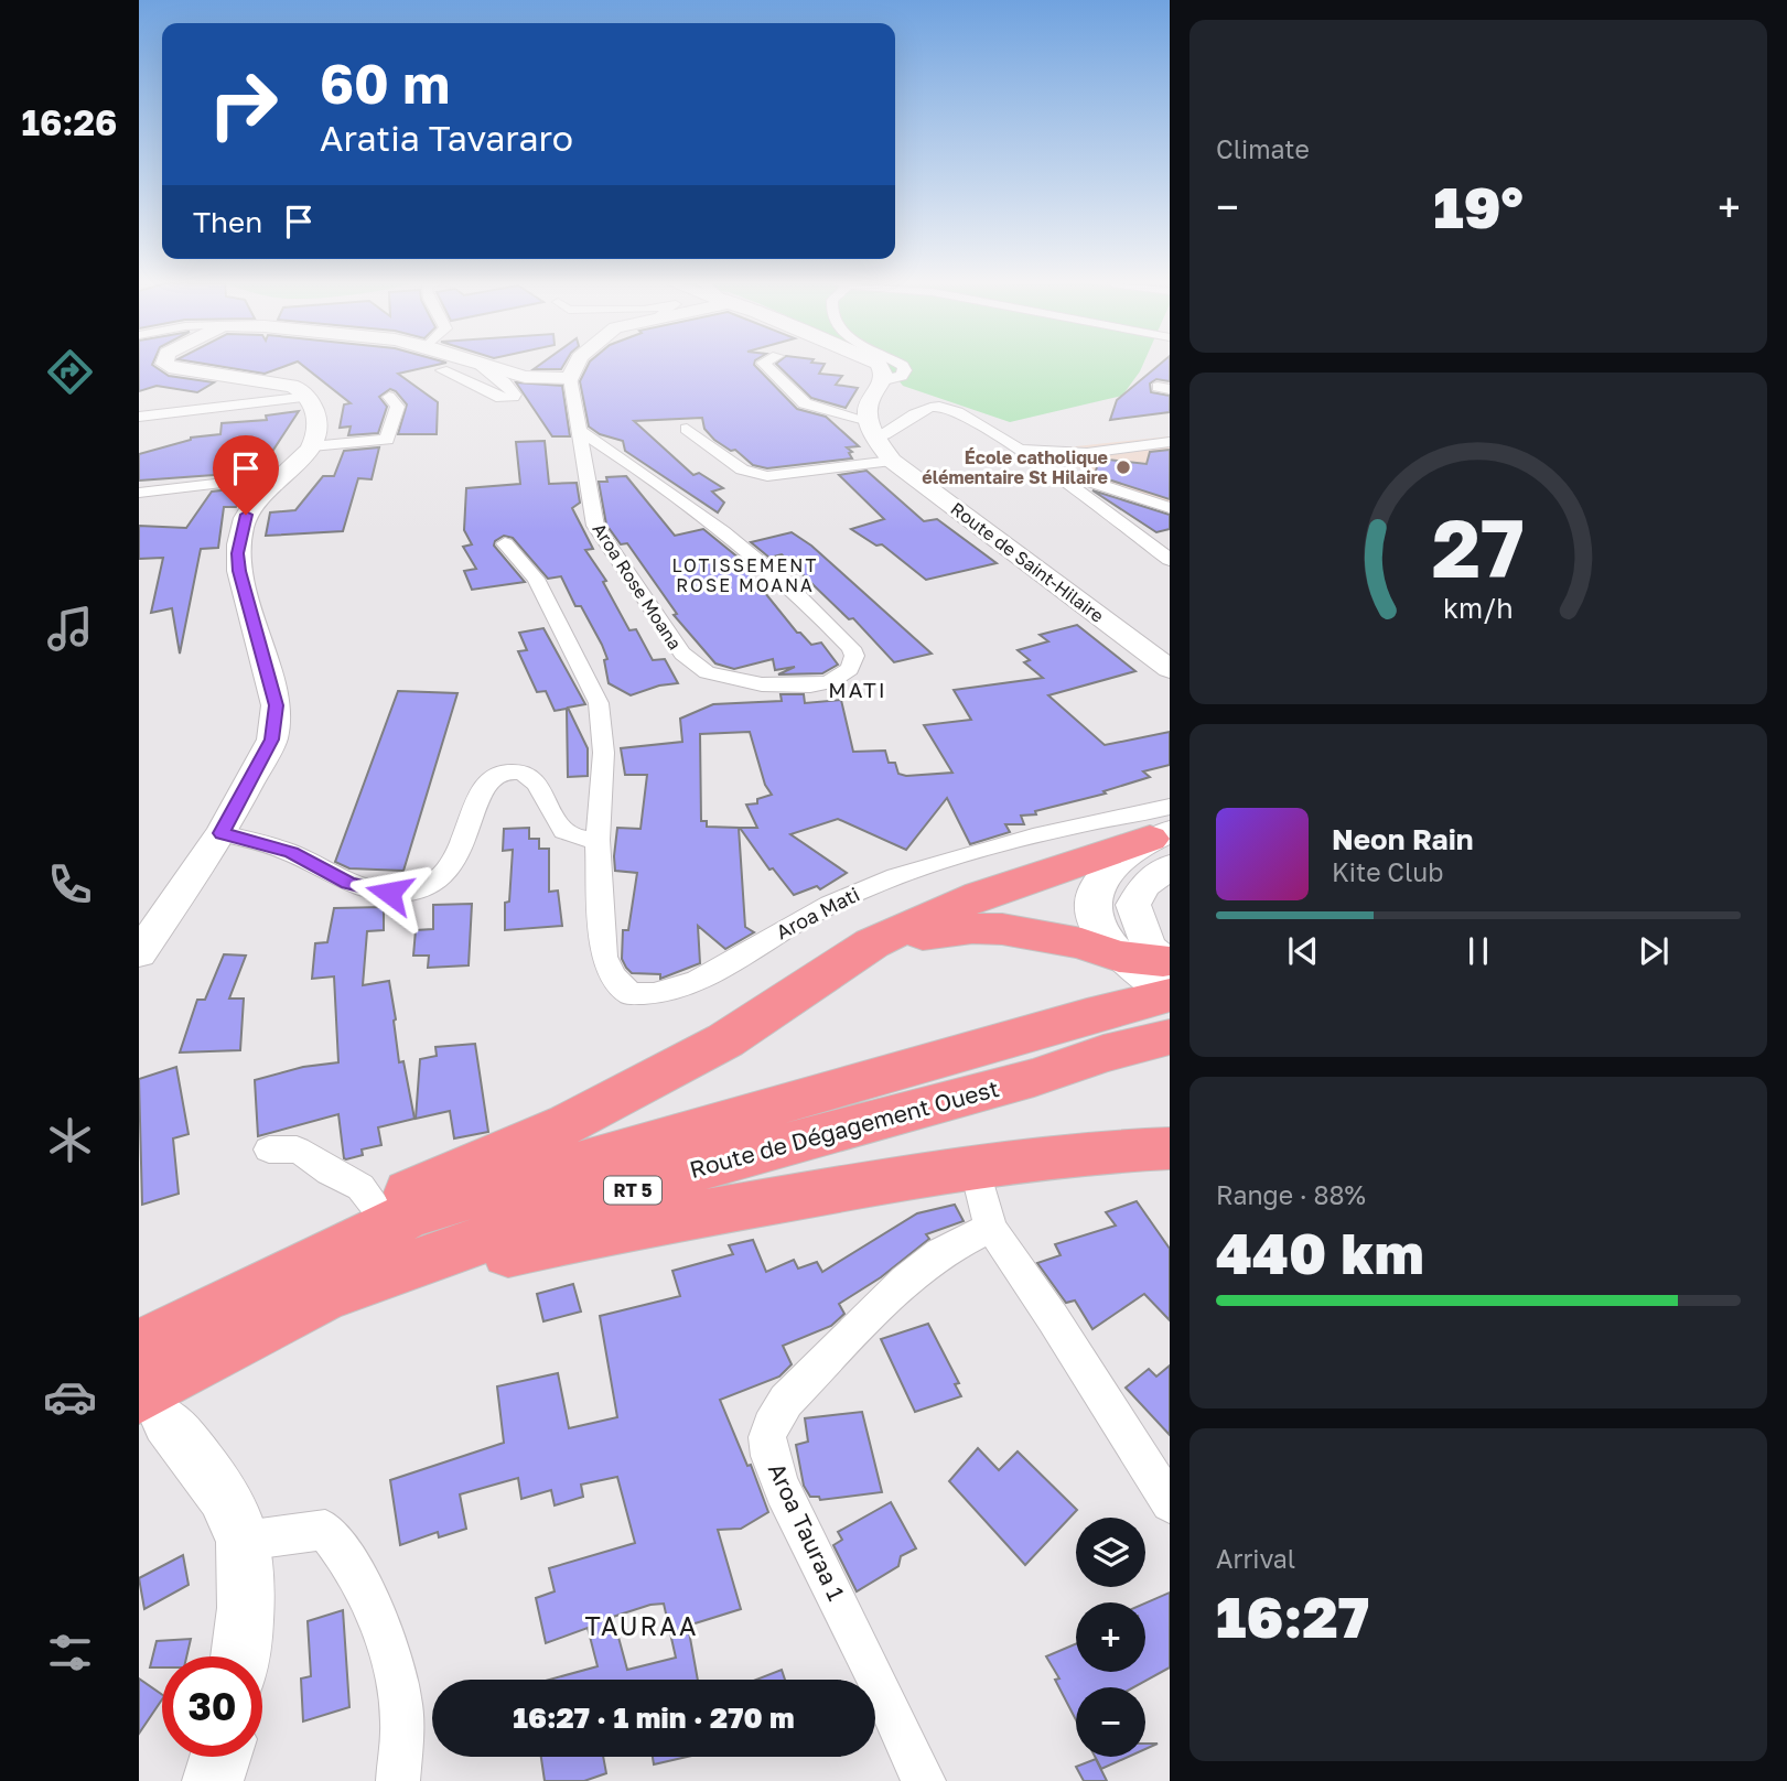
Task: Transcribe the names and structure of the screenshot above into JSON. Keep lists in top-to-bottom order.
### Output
{
  "streets": {
    "highway": ["Route de Dégagement Ouest", "RT 5"],
    "main road": ["Route de Saint-Hilaire"],
    "street": ["Aroa Rose Moana", "Aroa Mati", "Aroa Tauraa 1"]
  },
  "districts": ["LOTISSEMENT ROSE MOANA", "MATI", "TAURAA"],
  "places": ["École catholique élémentaire St Hilaire"],
  "page": {
    "tabs": "16:26",
    "tile": [
      "Climate",
      ["Range · 88%", "440 km"],
      ["Arrival", "16:27"]
    ],
    "turn": ["60 m", "Aratia Tavararo"],
    "heat": ["−", "19°", "+"],
    "then": "Then",
    "song": ["Neon Rain", "Kite Club"],
    "map_buttons": ["+", "−"],
    "limit": "30",
    "trip": "16:27 · 1 min · 270 m",
    "gauge": ["27", "km/h"]
  }
}
